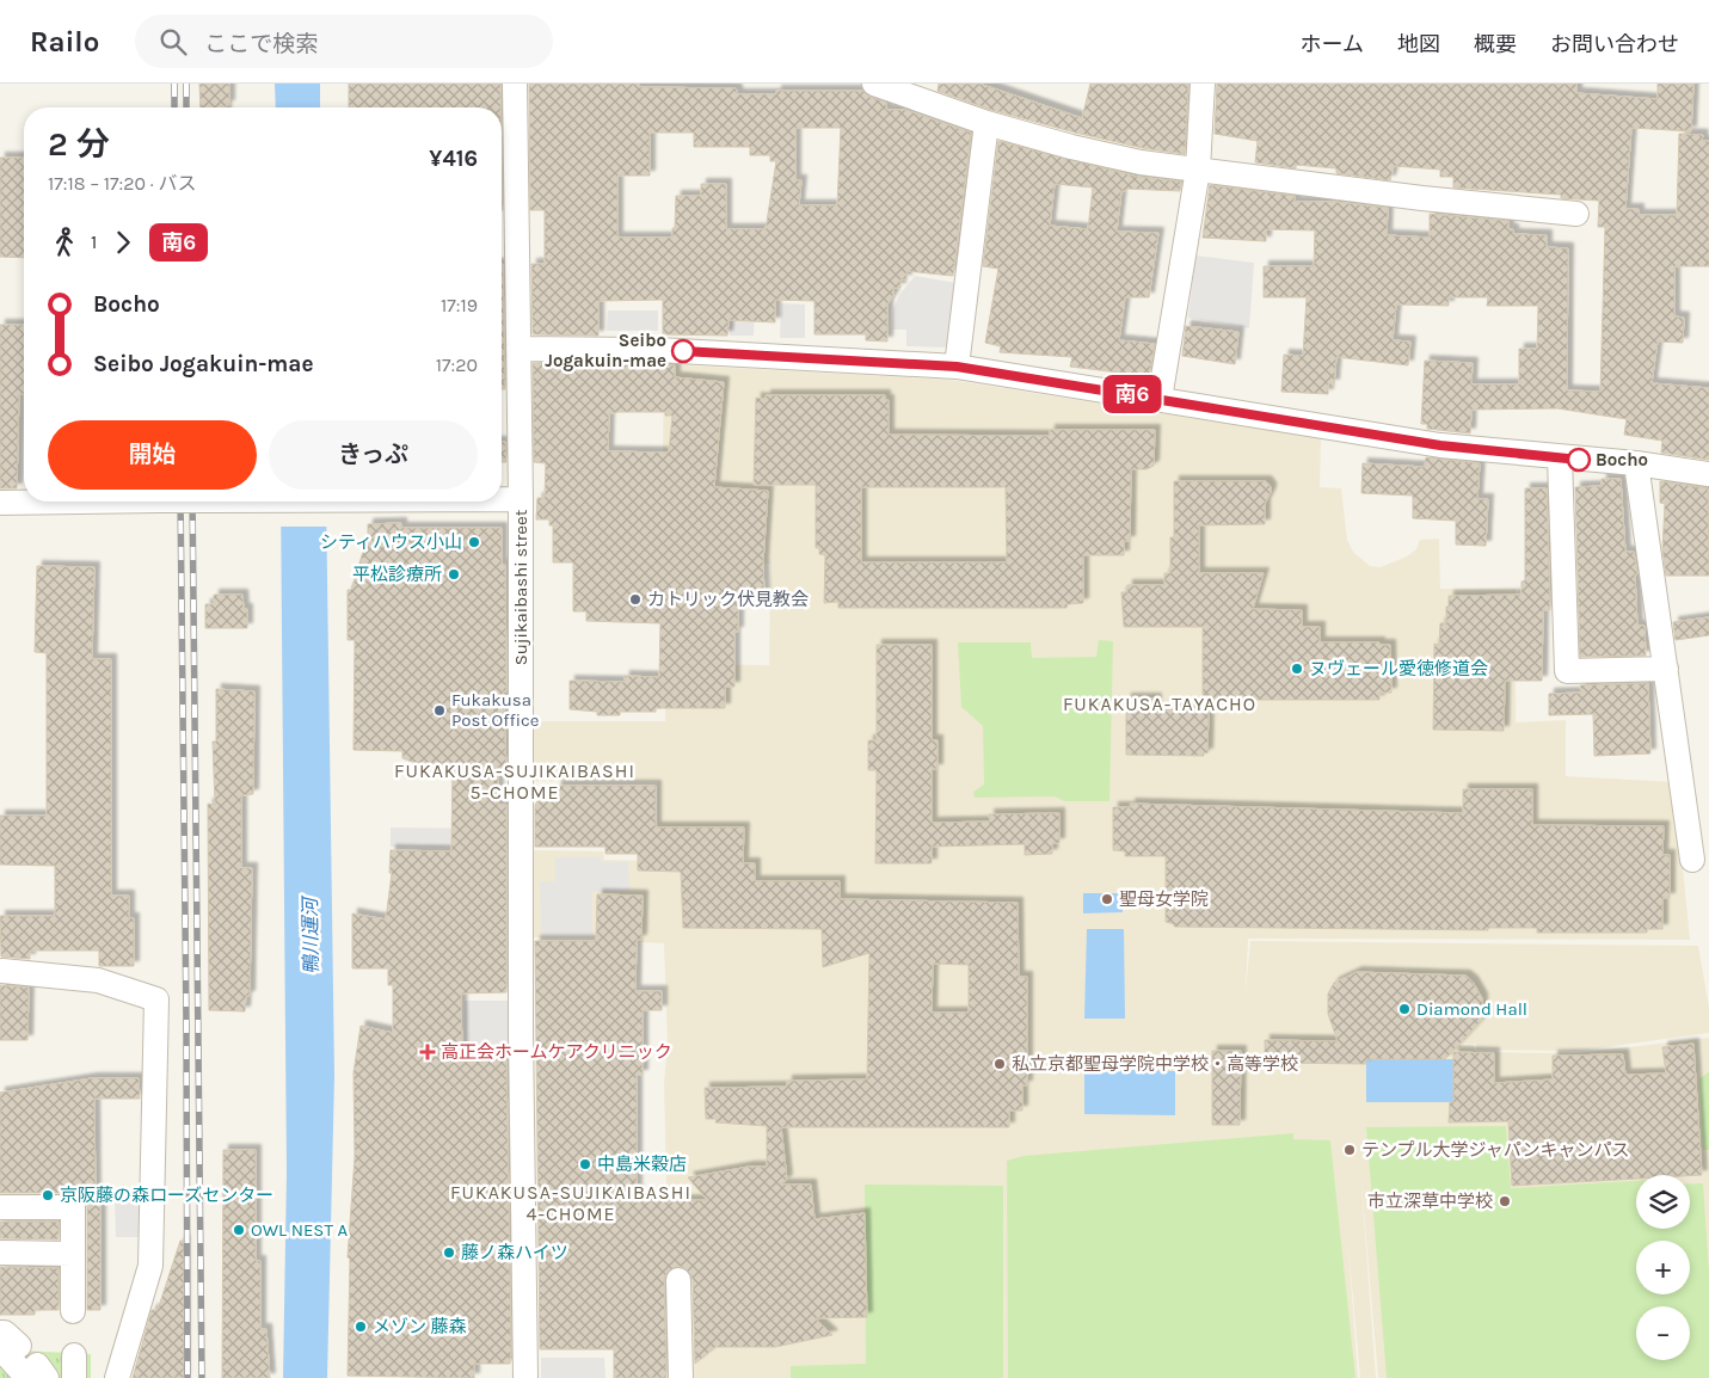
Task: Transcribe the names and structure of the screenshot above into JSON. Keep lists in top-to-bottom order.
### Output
{
  "streets": {
    "street": ["Sujikaibashi street"]
  },
  "districts": ["FUKAKUSA-TAYACHO", "FUKAKUSA-SUJIKAIBASHI 5-CHOME", "FUKAKUSA-SUJIKAIBASHI 4-CHOME"],
  "water": ["鴨川運河"],
  "places": {
    "other": [
      "Seibo Jogakuin-mae",
      "Bocho",
      "シティハウス小山",
      "平松診療所",
      "カトリック伏見教会",
      "ヌヴェール愛徳修道会",
      "Fukakusa Post Office",
      "聖母女学院",
      "Diamond Hall",
      "私立京都聖母学院中学校・高等学校",
      "テンプル大学ジャパンキャンパス",
      "中島米穀店",
      "京阪藤の森ローズセンター",
      "市立深草中学校",
      "OWL NEST A",
      "藤ノ森ハイツ",
      "メゾン 藤森"
    ],
    "health": ["高正会ホームケアクリニック"]
  },
  "lines": ["bus line 南6"],
  "page": {
    "header": "Railo",
    "search": "ここで検索",
    "nav": [
      "ホーム",
      "地図",
      "概要",
      "お問い合わせ"
    ],
    "on_map": "南6",
    "heading": ["2 分", "17:18 – 17:20 · バス", "¥416"],
    "legs": ["1", "南6"],
    "list": [
      {
        "name": "Bocho",
        "value": "17:19"
      },
      {
        "name": "Seibo Jogakuin-mae",
        "value": "17:20"
      }
    ],
    "buttons": ["開始", "きっぷ"],
    "map_buttons": ["+", "−"]
  }
}
